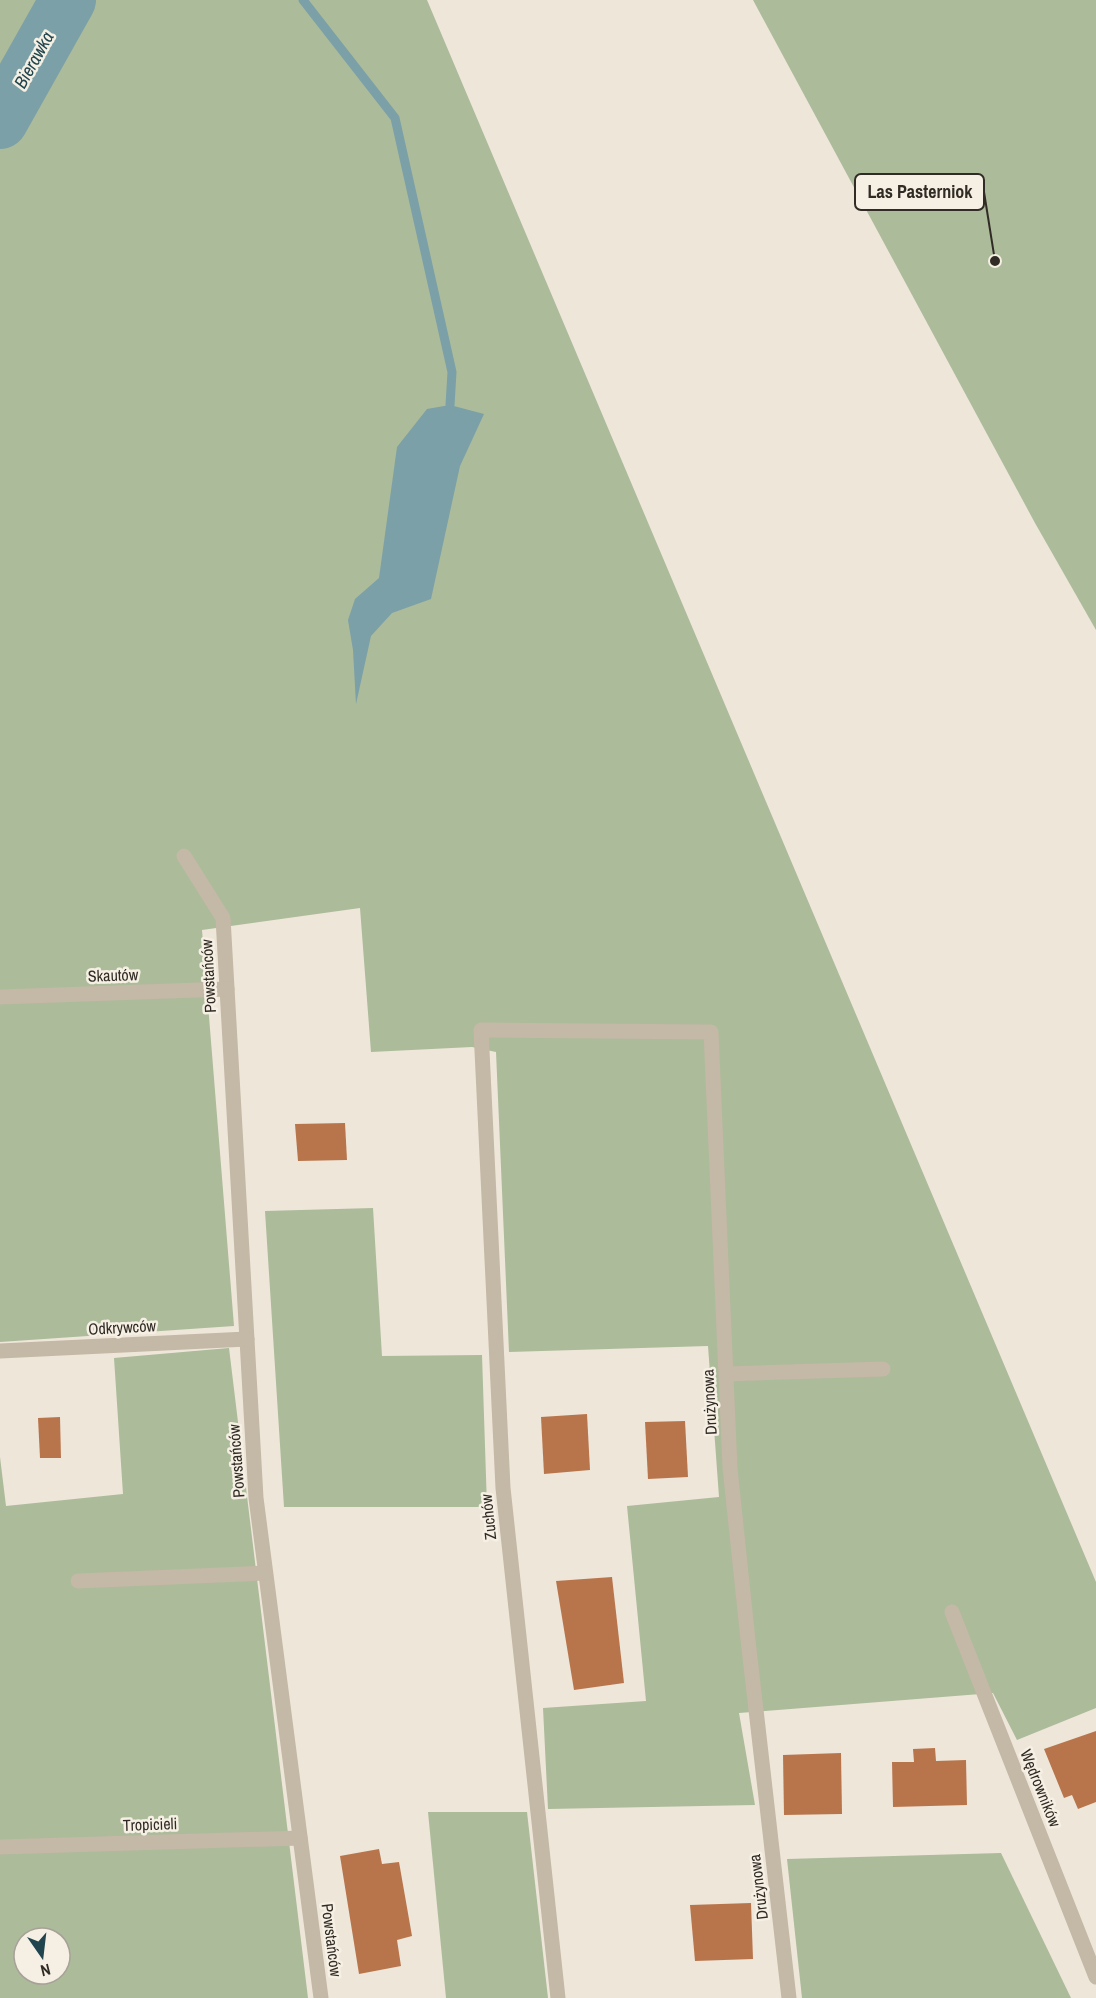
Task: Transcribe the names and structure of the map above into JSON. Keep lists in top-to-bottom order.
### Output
{
  "streets": {
    "street": [
      "Skautów",
      "Powstańców",
      "Odkrywców",
      "Drużynowa",
      "Zuchów",
      "Wędrowników",
      "Tropicieli"
    ]
  },
  "crossings": [
    ["Skautów", "Powstańców"],
    ["Powstańców", "Odkrywców"],
    ["Powstańców", "Tropicieli"],
    ["Drużynowa", "Zuchów"]
  ],
  "water": ["Bierawka"],
  "places": ["Las Pasterniok"],
  "north": "bottom"
}
